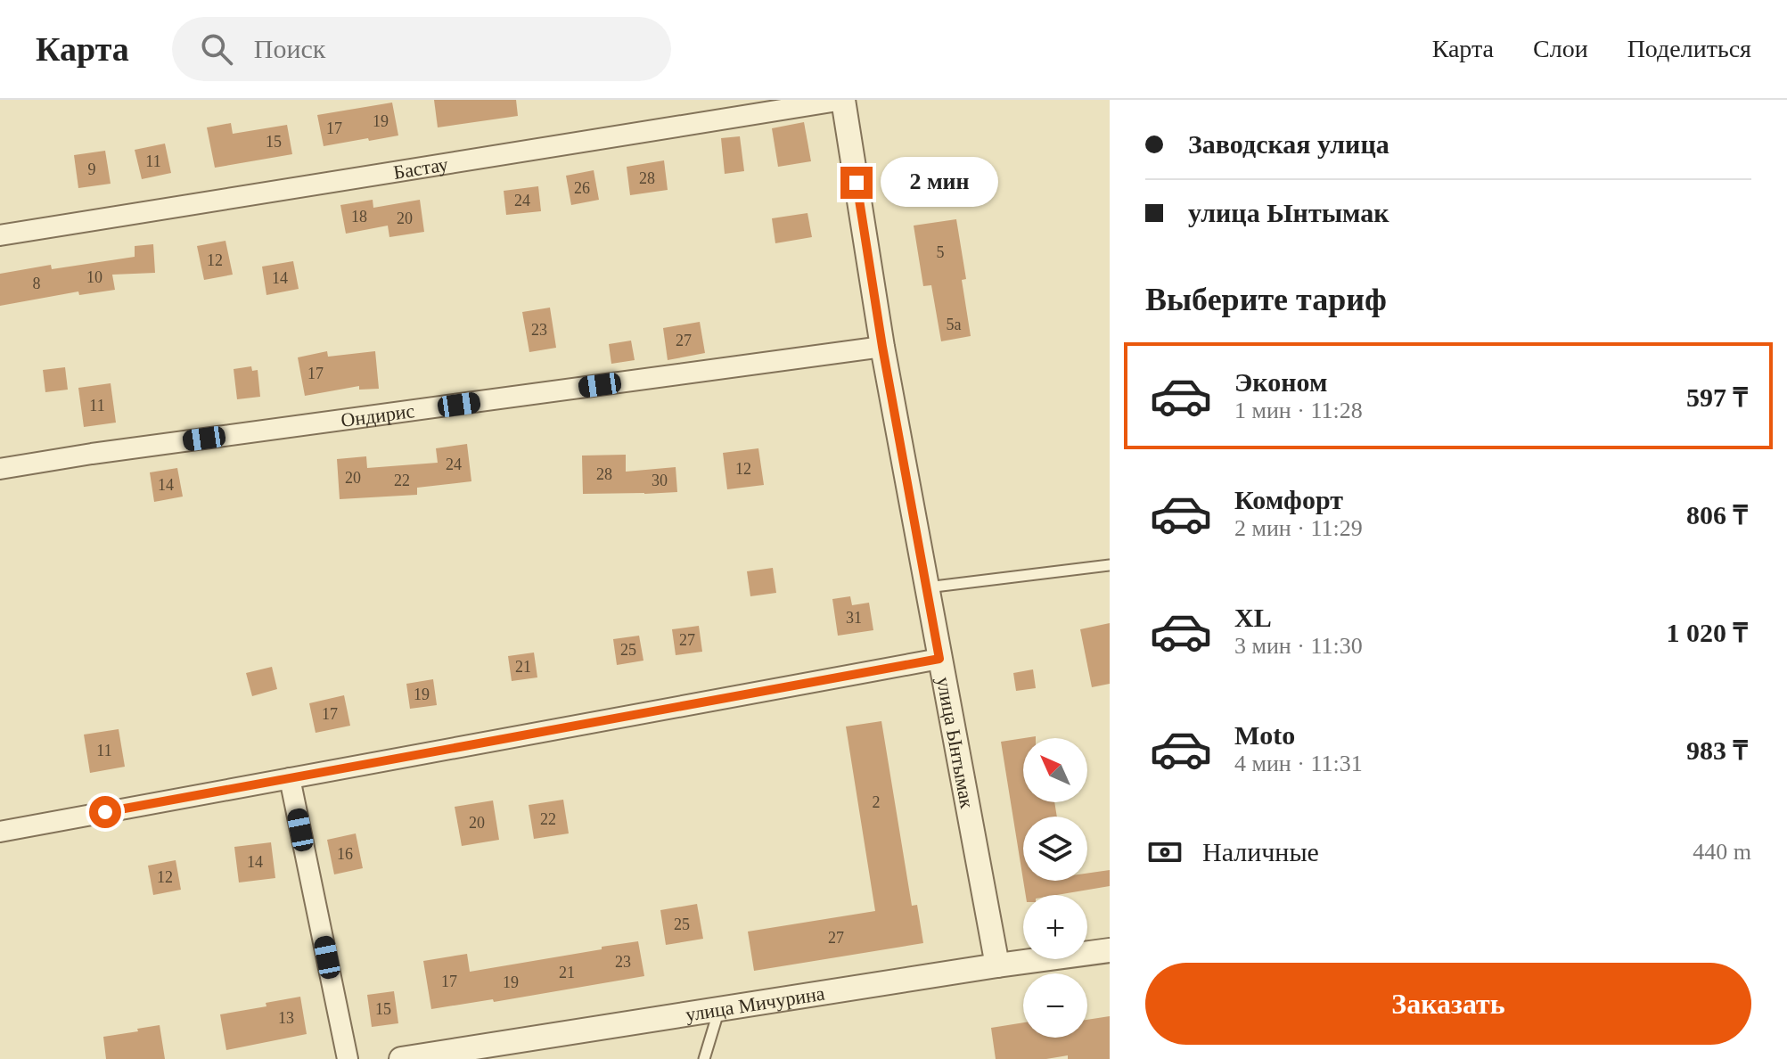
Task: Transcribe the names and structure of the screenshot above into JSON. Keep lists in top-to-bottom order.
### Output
{
  "streets": {
    "street": [
      "Бастау",
      "Ондирис",
      "улица Ынтымак",
      "улица Мичурина"
    ]
  },
  "crossings": [
    ["Бастау", "улица Ынтымак"],
    ["Ондирис", "улица Ынтымак"],
    ["улица Ынтымак", "улица Мичурина"]
  ],
  "house_numbers": [
    "19",
    "17",
    "15",
    "11",
    "9",
    "28",
    "26",
    "24",
    "18",
    "20",
    "5",
    "12",
    "10",
    "14",
    "8",
    "5а",
    "23",
    "27",
    "17",
    "11",
    "24",
    "12",
    "28",
    "20",
    "22",
    "30",
    "14",
    "31",
    "27",
    "25",
    "21",
    "19",
    "17",
    "11",
    "2",
    "22",
    "20",
    "16",
    "14",
    "12",
    "25",
    "27",
    "23",
    "21",
    "17",
    "19",
    "15",
    "13"
  ],
  "north": "top left",
  "page": {
    "header": "Карта",
    "search": "Поиск",
    "nav": ["Карта", "Слои", "Поделиться"],
    "banner": ["Заводская улица", "улица Ынтымак"],
    "bubble": "2 мин",
    "heading": "Выберите тариф",
    "list": [
      {
        "name": "Эконом",
        "note": "1 мин · 11:28",
        "value": "597 ₸"
      },
      {
        "name": "Комфорт",
        "note": "2 мин · 11:29",
        "value": "806 ₸"
      },
      {
        "name": "XL",
        "note": "3 мин · 11:30",
        "value": "1 020 ₸"
      },
      {
        "name": "Moto",
        "note": "4 мин · 11:31",
        "value": "983 ₸"
      }
    ],
    "map_buttons": ["+", "−"],
    "pay": ["Наличные", "440 m"],
    "buttons": "Заказать"
  }
}
